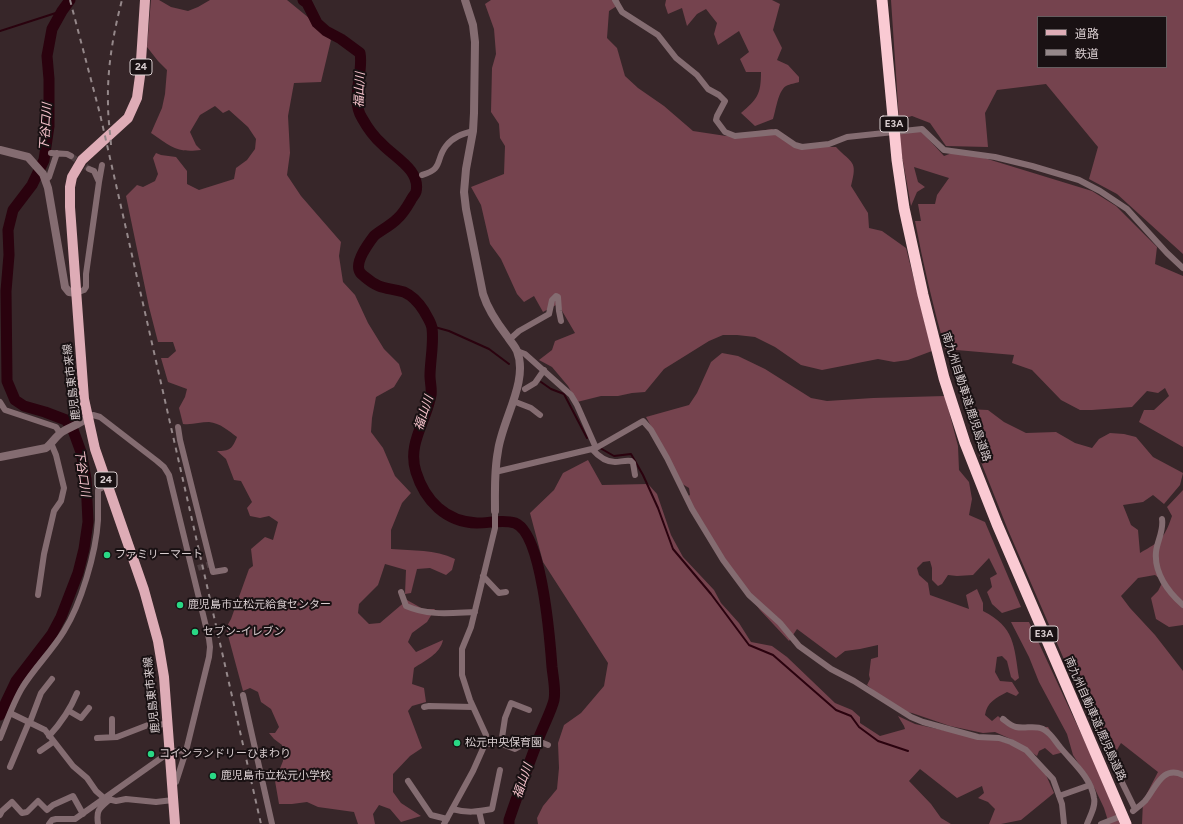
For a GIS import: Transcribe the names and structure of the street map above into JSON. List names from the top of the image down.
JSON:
{
  "streets": {
    "highway": ["E3A", "南九州自動車道;鹿児島道路"],
    "main road": ["24", "鹿児島東市来線"]
  },
  "water": ["福山川", "下谷口川"],
  "places": [
    "ファミリーマート",
    "鹿児島市立松元給食センター",
    "セブン-イレブン",
    "松元中央保育園",
    "コインランドリーひまわり",
    "鹿児島市立松元小学校"
  ],
  "legend": ["道路", "鉄道"]
}
